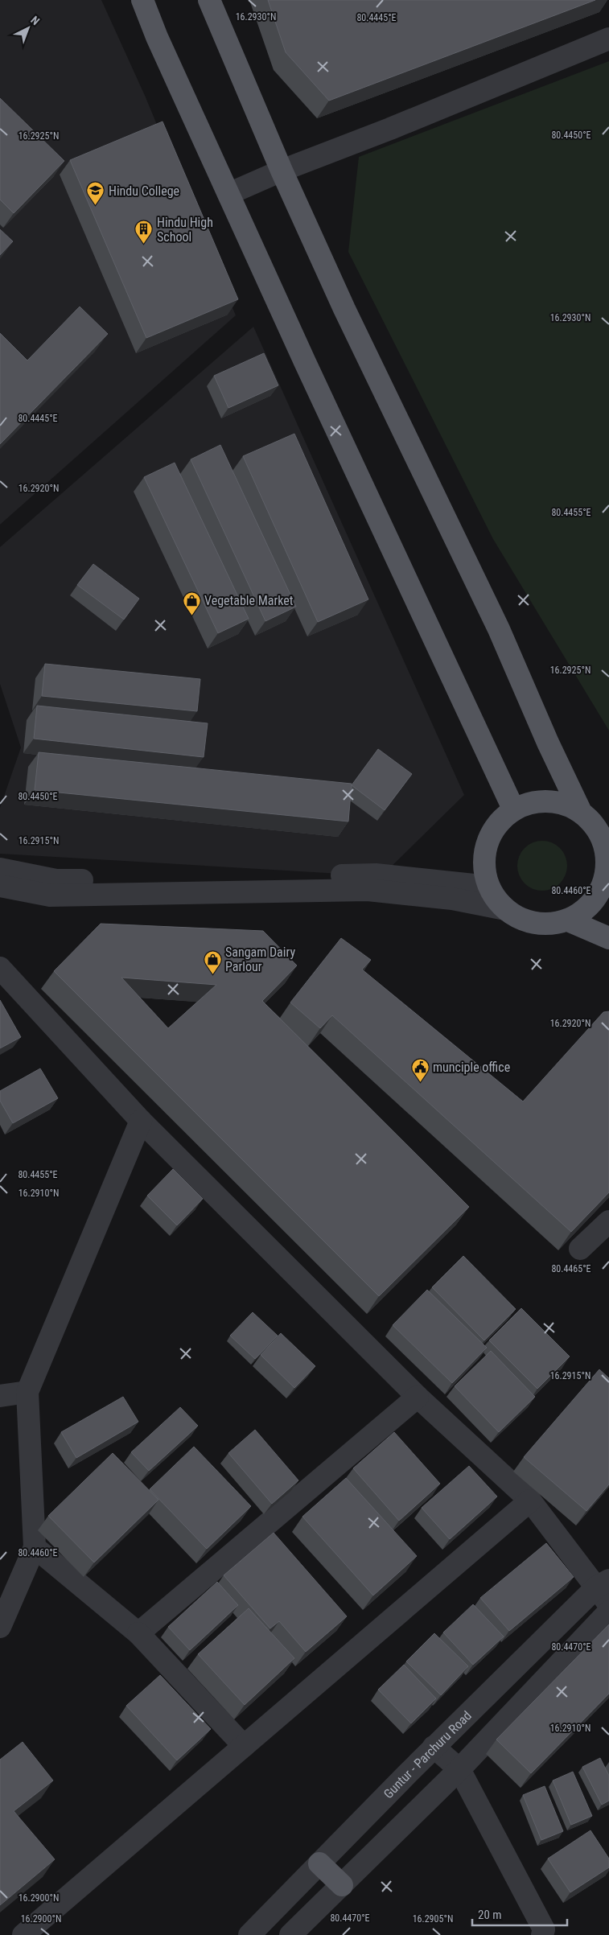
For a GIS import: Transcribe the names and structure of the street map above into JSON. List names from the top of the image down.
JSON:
{
  "streets": {
    "street": ["Guntur - Parchuru Road"]
  },
  "places": {
    "school or university": ["Hindu College"],
    "building": ["Hindu High School"],
    "shop": ["Vegetable Market", "Sangam Dairy Parlour"],
    "public building": ["munciple office"]
  },
  "scale_bar": "20 m",
  "north": "top right",
  "coordinates": [
    "16.2930°N",
    "80.4445°E",
    "80.4450°E",
    "16.2925°N",
    "16.2920°N",
    "80.4455°E",
    "16.2915°N",
    "80.4460°E",
    "16.2910°N",
    "80.4465°E",
    "80.4470°E",
    "16.2900°N",
    "16.2905°N"
  ]
}
